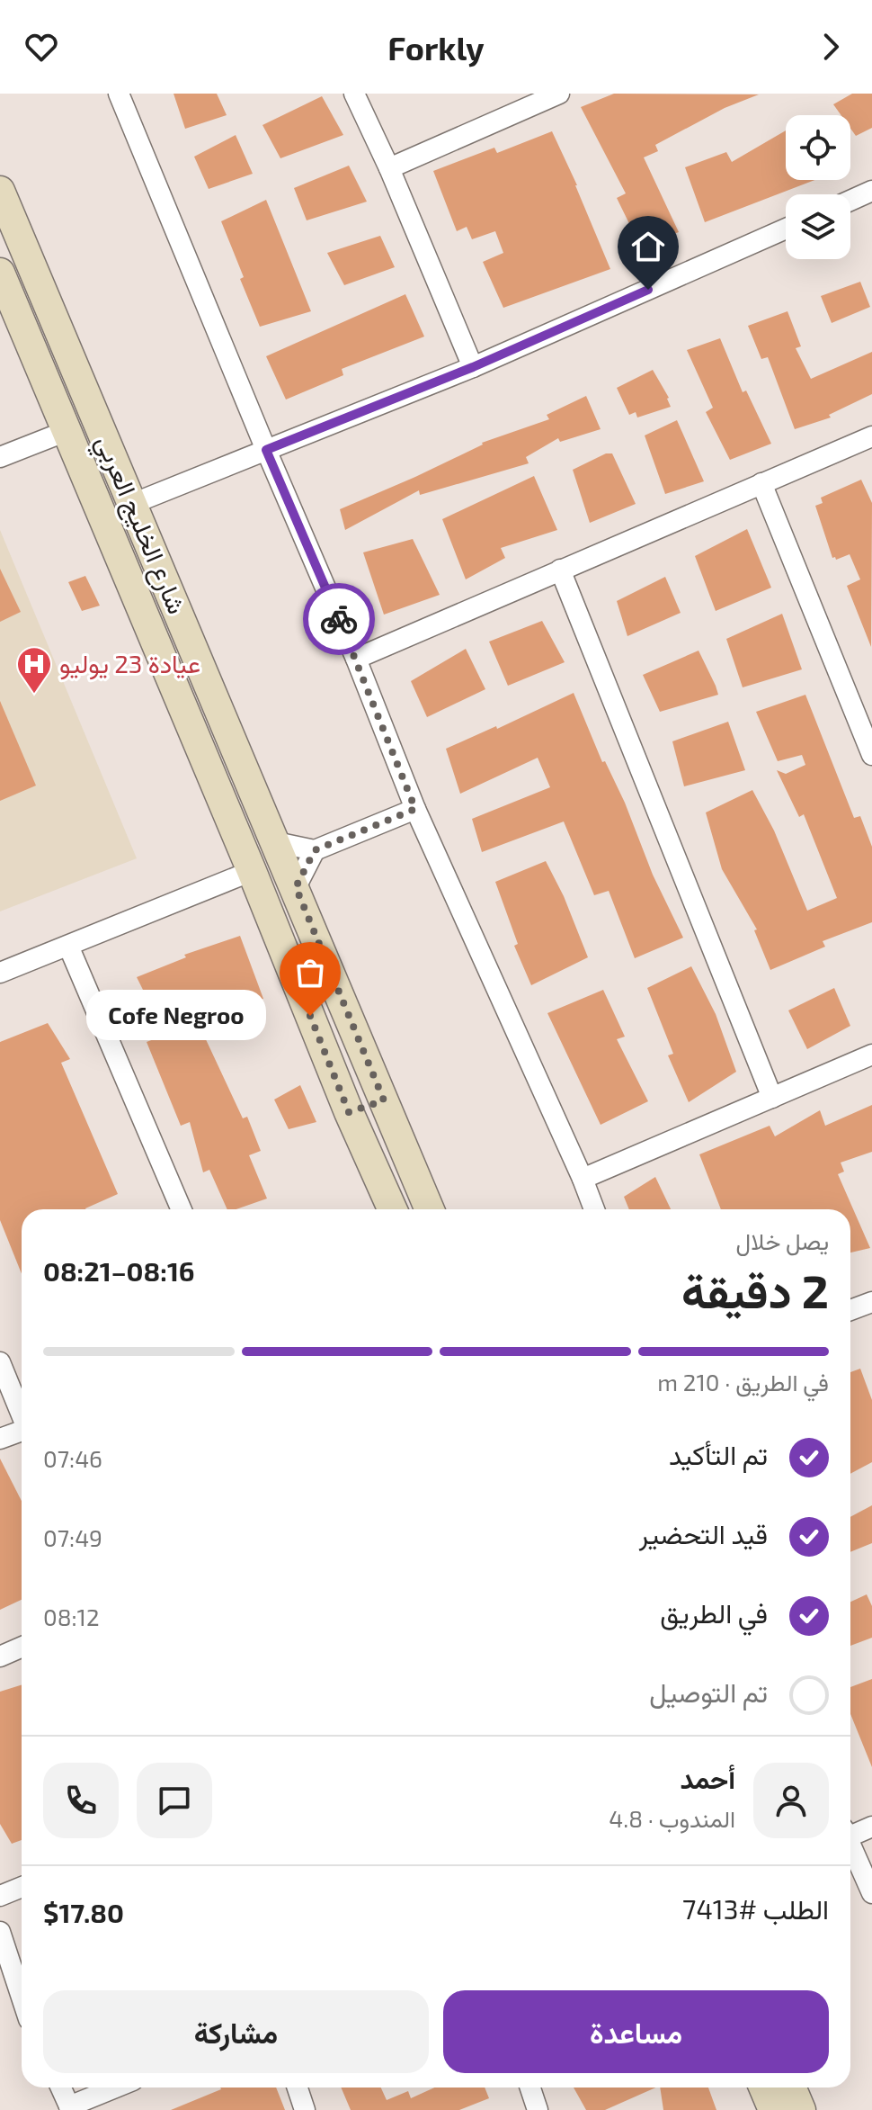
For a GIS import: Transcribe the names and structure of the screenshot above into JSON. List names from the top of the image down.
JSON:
{
  "streets": {
    "main road": ["شارع الخليج العربي"]
  },
  "places": {
    "hospital": ["عيادة 23 يوليو"],
    "other": ["Cofe Negroo"]
  },
  "page": {
    "header": "Forkly",
    "bubble": "Cofe Negroo",
    "heading": ["2 دقيقة", "يصل خلال", "08:16–08:21"],
    "panel": [
      "أحمد",
      "المندوب · 4.8",
      "الطلب #7413",
      "$17.80"
    ],
    "bar": "في الطريق · 210 m",
    "list": [
      ["تم التأكيد", "07:46"],
      ["قيد التحضير", "07:49"],
      ["في الطريق", "08:12"],
      "تم التوصيل"
    ],
    "buttons": ["مساعدة", "مشاركة"]
  }
}
